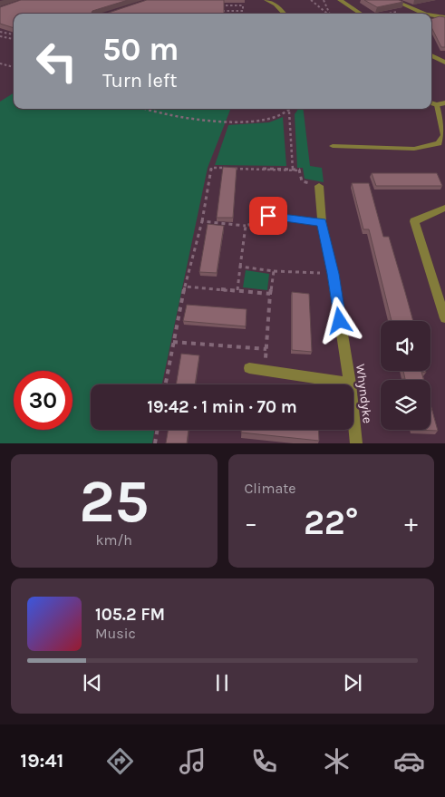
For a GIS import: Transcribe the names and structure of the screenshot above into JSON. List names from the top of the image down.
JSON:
{
  "streets": {
    "street": ["Whyndyke"]
  },
  "page": {
    "turn": ["50 m", "Turn left"],
    "limit": "30",
    "trip": "19:42 · 1 min · 70 m",
    "tile": [
      ["25", "km/h"],
      "Climate"
    ],
    "heat": ["−", "22°", "+"],
    "song": ["105.2 FM", "Music"],
    "tabs": "19:41"
  }
}
